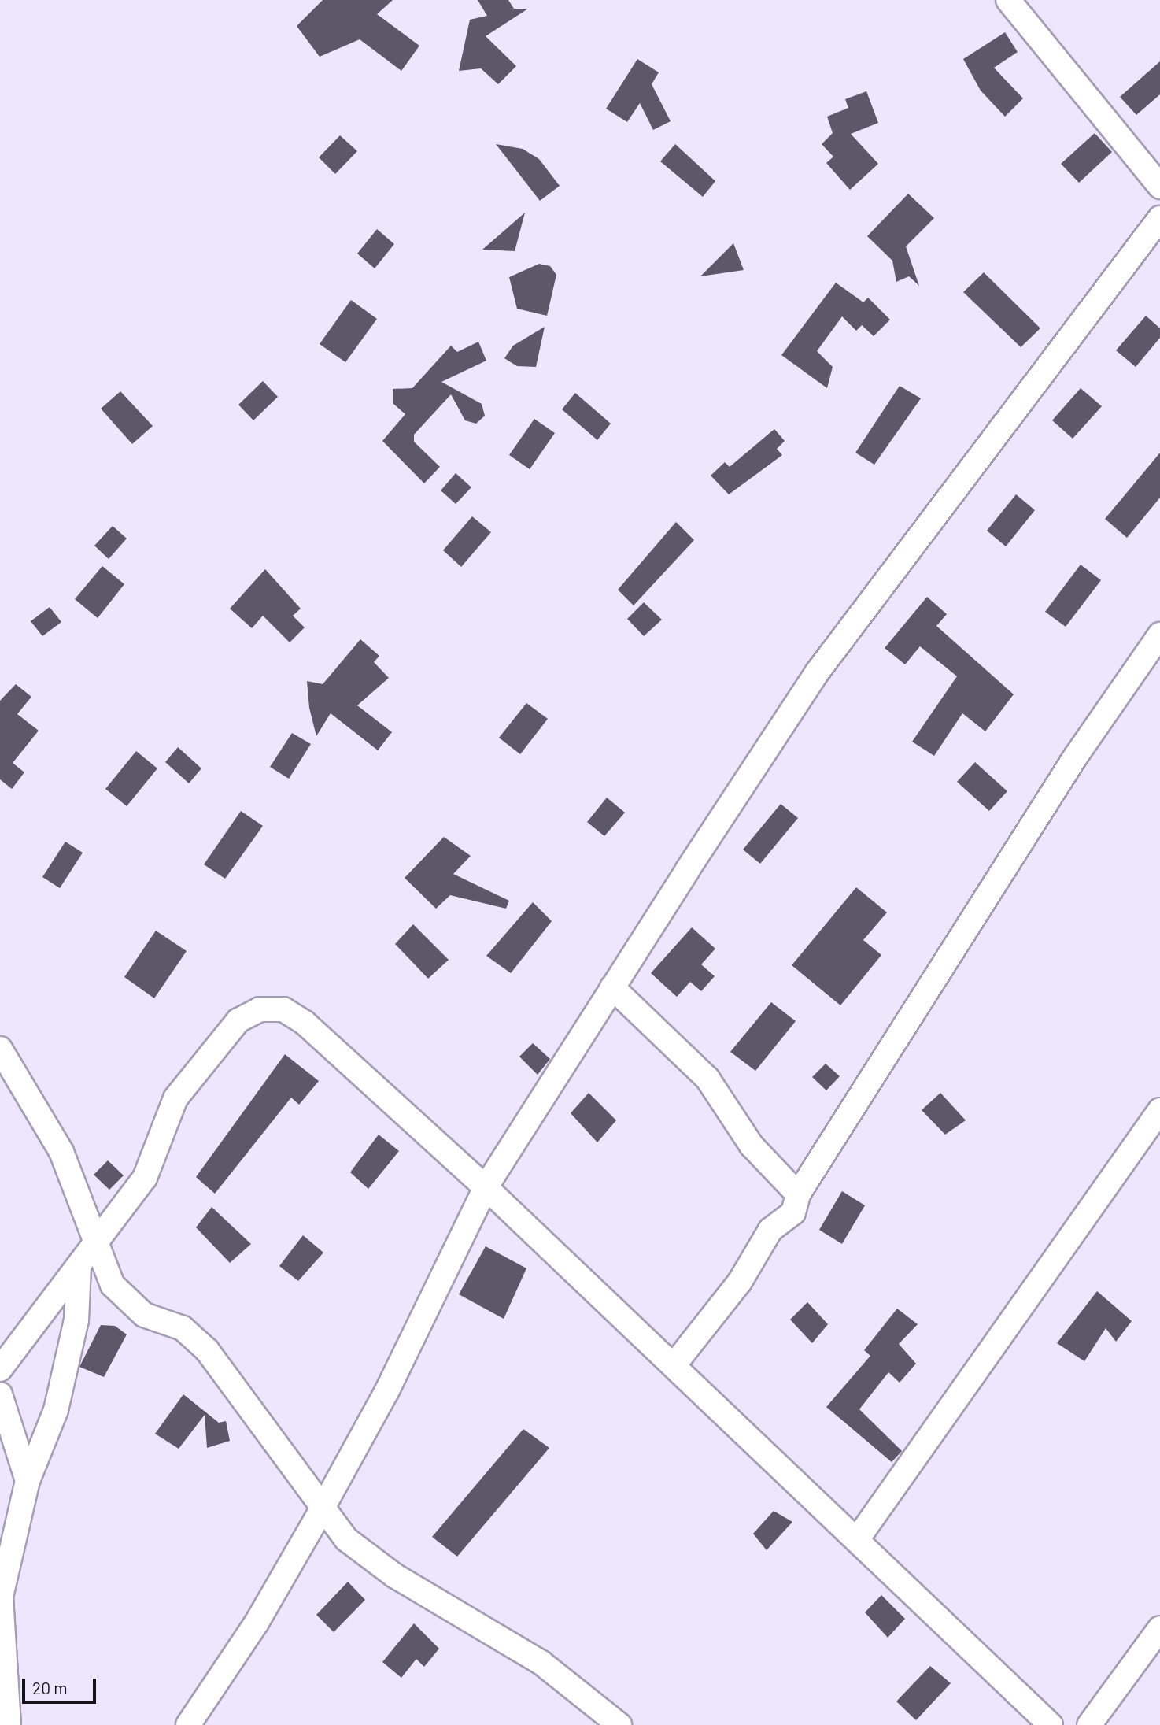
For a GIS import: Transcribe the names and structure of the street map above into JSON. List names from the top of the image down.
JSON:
{
  "scale_bar": "20 m"
}
